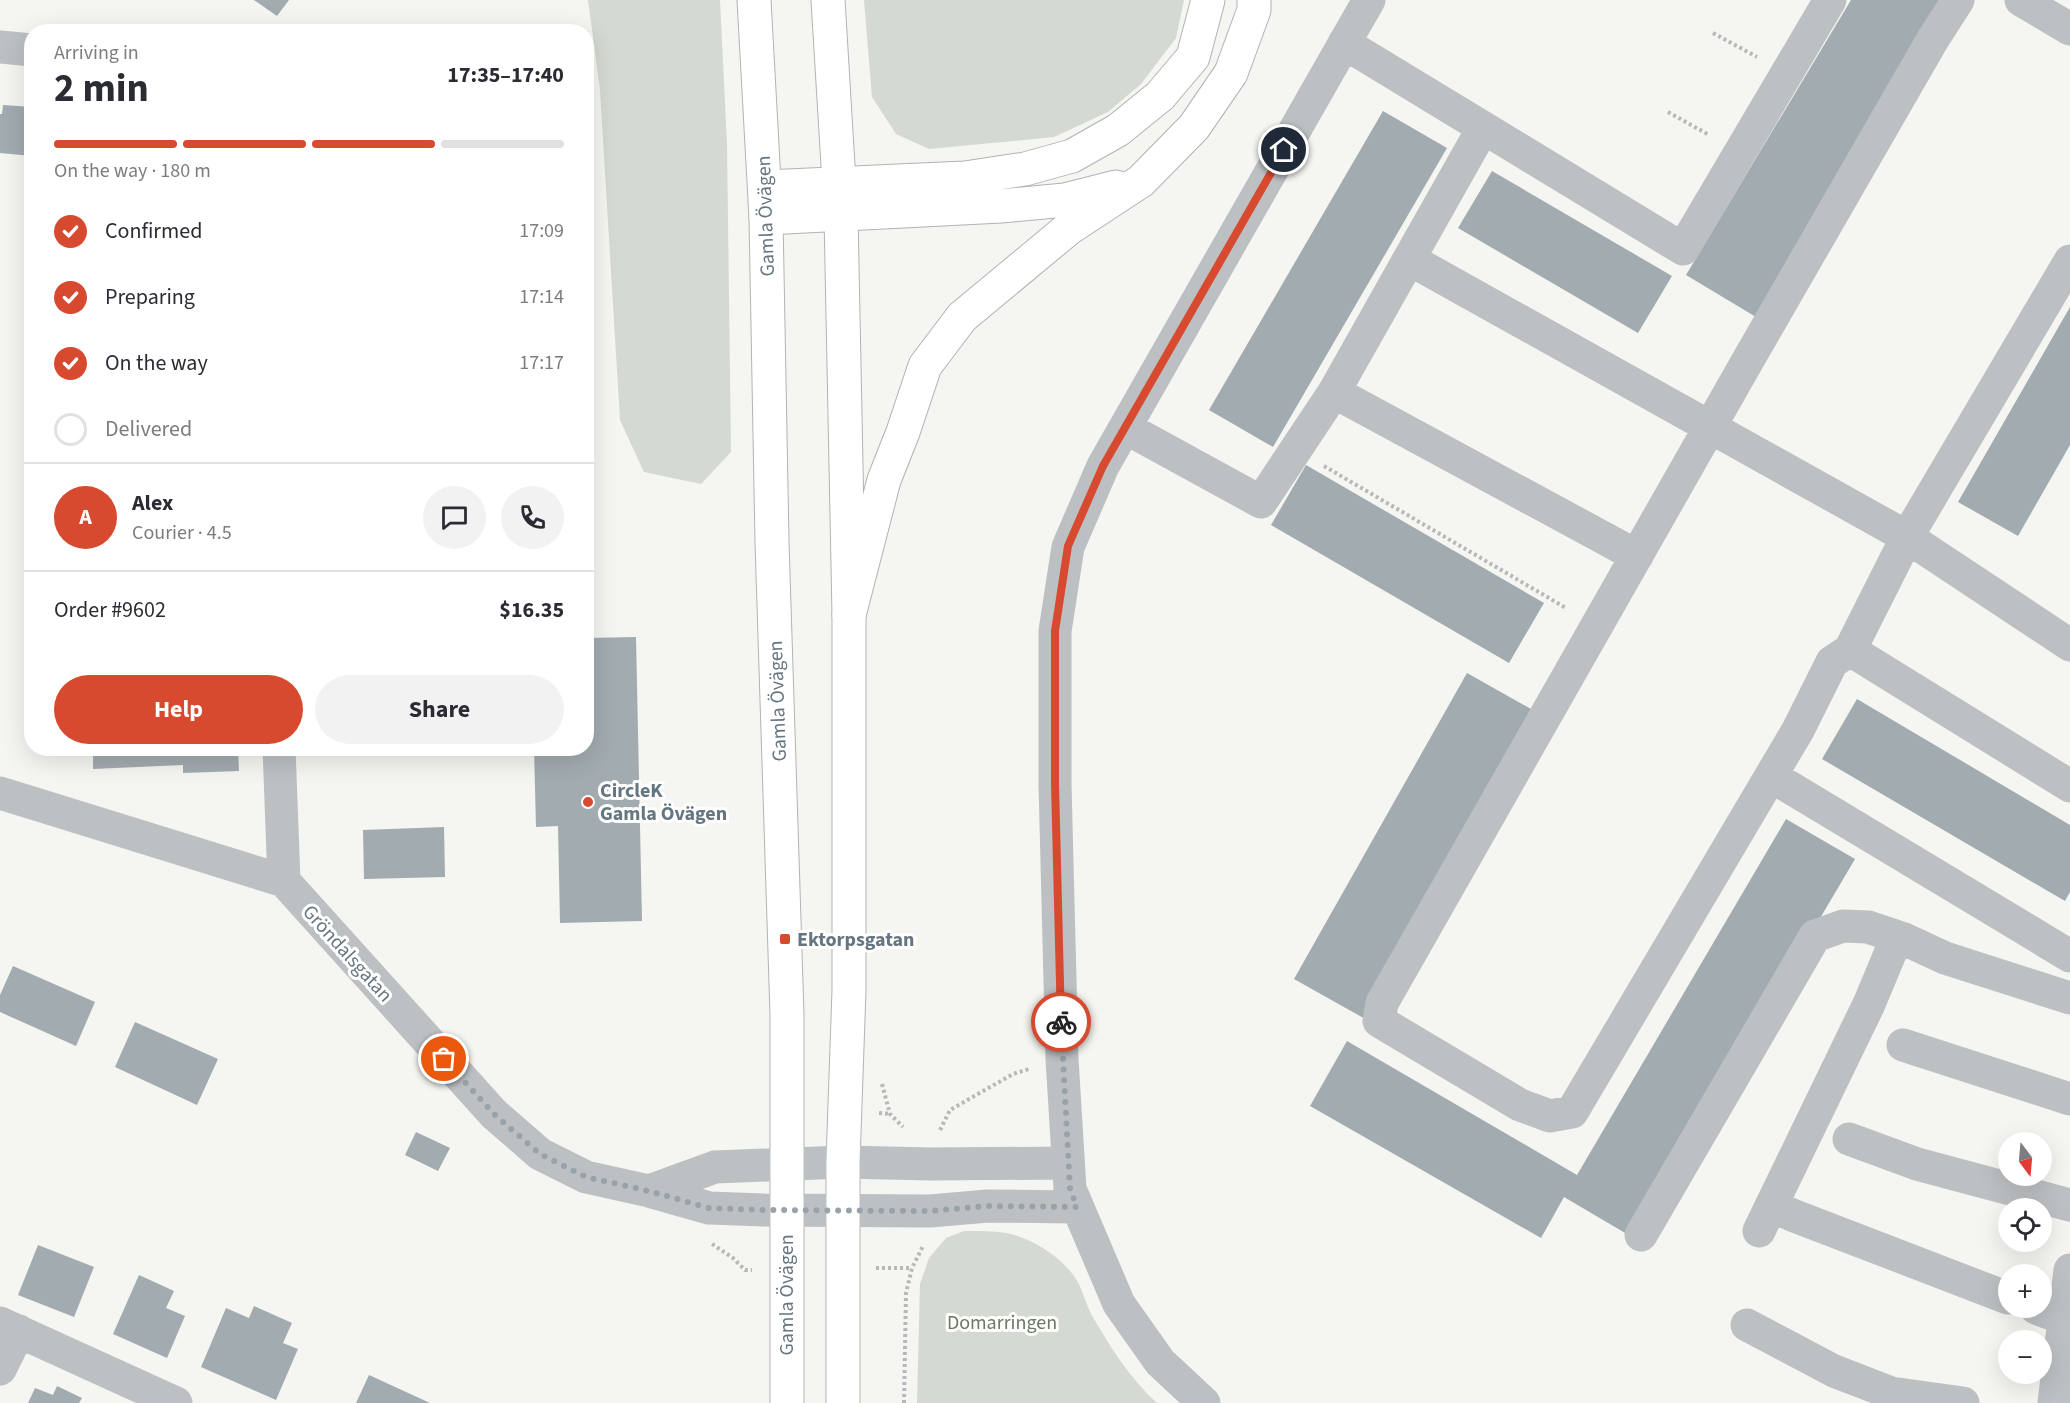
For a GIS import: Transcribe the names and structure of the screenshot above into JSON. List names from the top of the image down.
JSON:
{
  "streets": {
    "main road": ["Gamla Övägen"],
    "street": ["Gröndalsgatan"]
  },
  "crossings": [
    ["Gamla Övägen", "Gröndalsgatan"]
  ],
  "parks": ["Domarringen"],
  "places": {
    "other": ["CircleK Gamla Övägen"],
    "transit": ["Ektorpsgatan"]
  },
  "north": "bottom",
  "page": {
    "heading": ["2 min", "Arriving in", "17:35–17:40"],
    "panel": [
      "Alex",
      "Courier · 4.5",
      "Order #9602",
      "$16.35"
    ],
    "bar": "On the way · 180 m",
    "list": [
      ["Confirmed", "17:09"],
      ["Preparing", "17:14"],
      ["On the way", "17:17"],
      "Delivered"
    ],
    "round": "A",
    "buttons": ["Help", "Share"],
    "map_buttons": ["+", "−"]
  }
}
